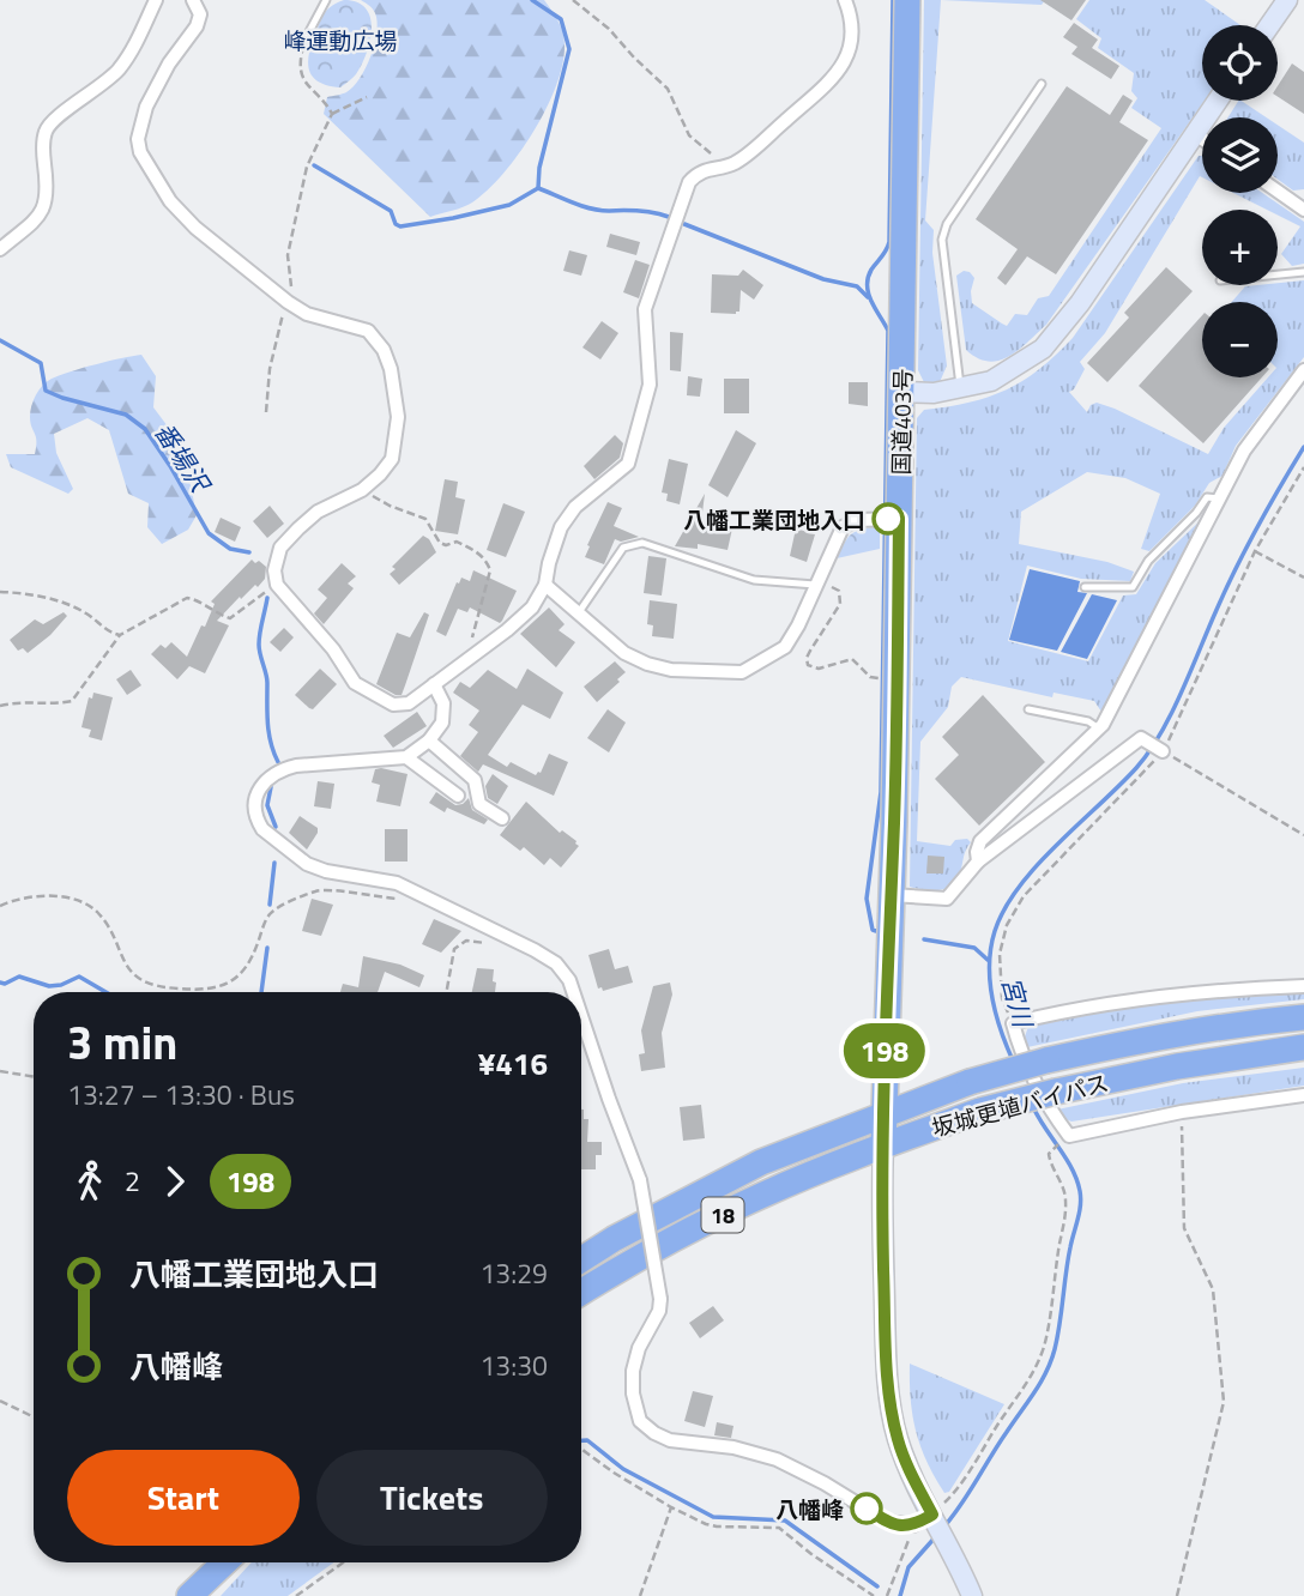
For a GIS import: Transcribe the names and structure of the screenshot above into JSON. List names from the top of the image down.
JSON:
{
  "streets": {
    "highway": ["国道403号", "坂城更埴バイパス", "18"]
  },
  "crossings": [
    ["国道403号", "坂城更埴バイパス"]
  ],
  "water": ["番場沢", "宮川"],
  "parks": ["峰運動広場"],
  "places": ["八幡工業団地入口", "八幡峰"],
  "lines": ["bus line 198"],
  "page": {
    "on_map": "198",
    "map_buttons": ["+", "−"],
    "heading": ["3 min", "13:27 – 13:30 · Bus", "¥416"],
    "legs": ["2", "198"],
    "list": [
      {
        "name": "八幡工業団地入口",
        "value": "13:29"
      },
      {
        "name": "八幡峰",
        "value": "13:30"
      }
    ],
    "buttons": ["Start", "Tickets"]
  }
}
